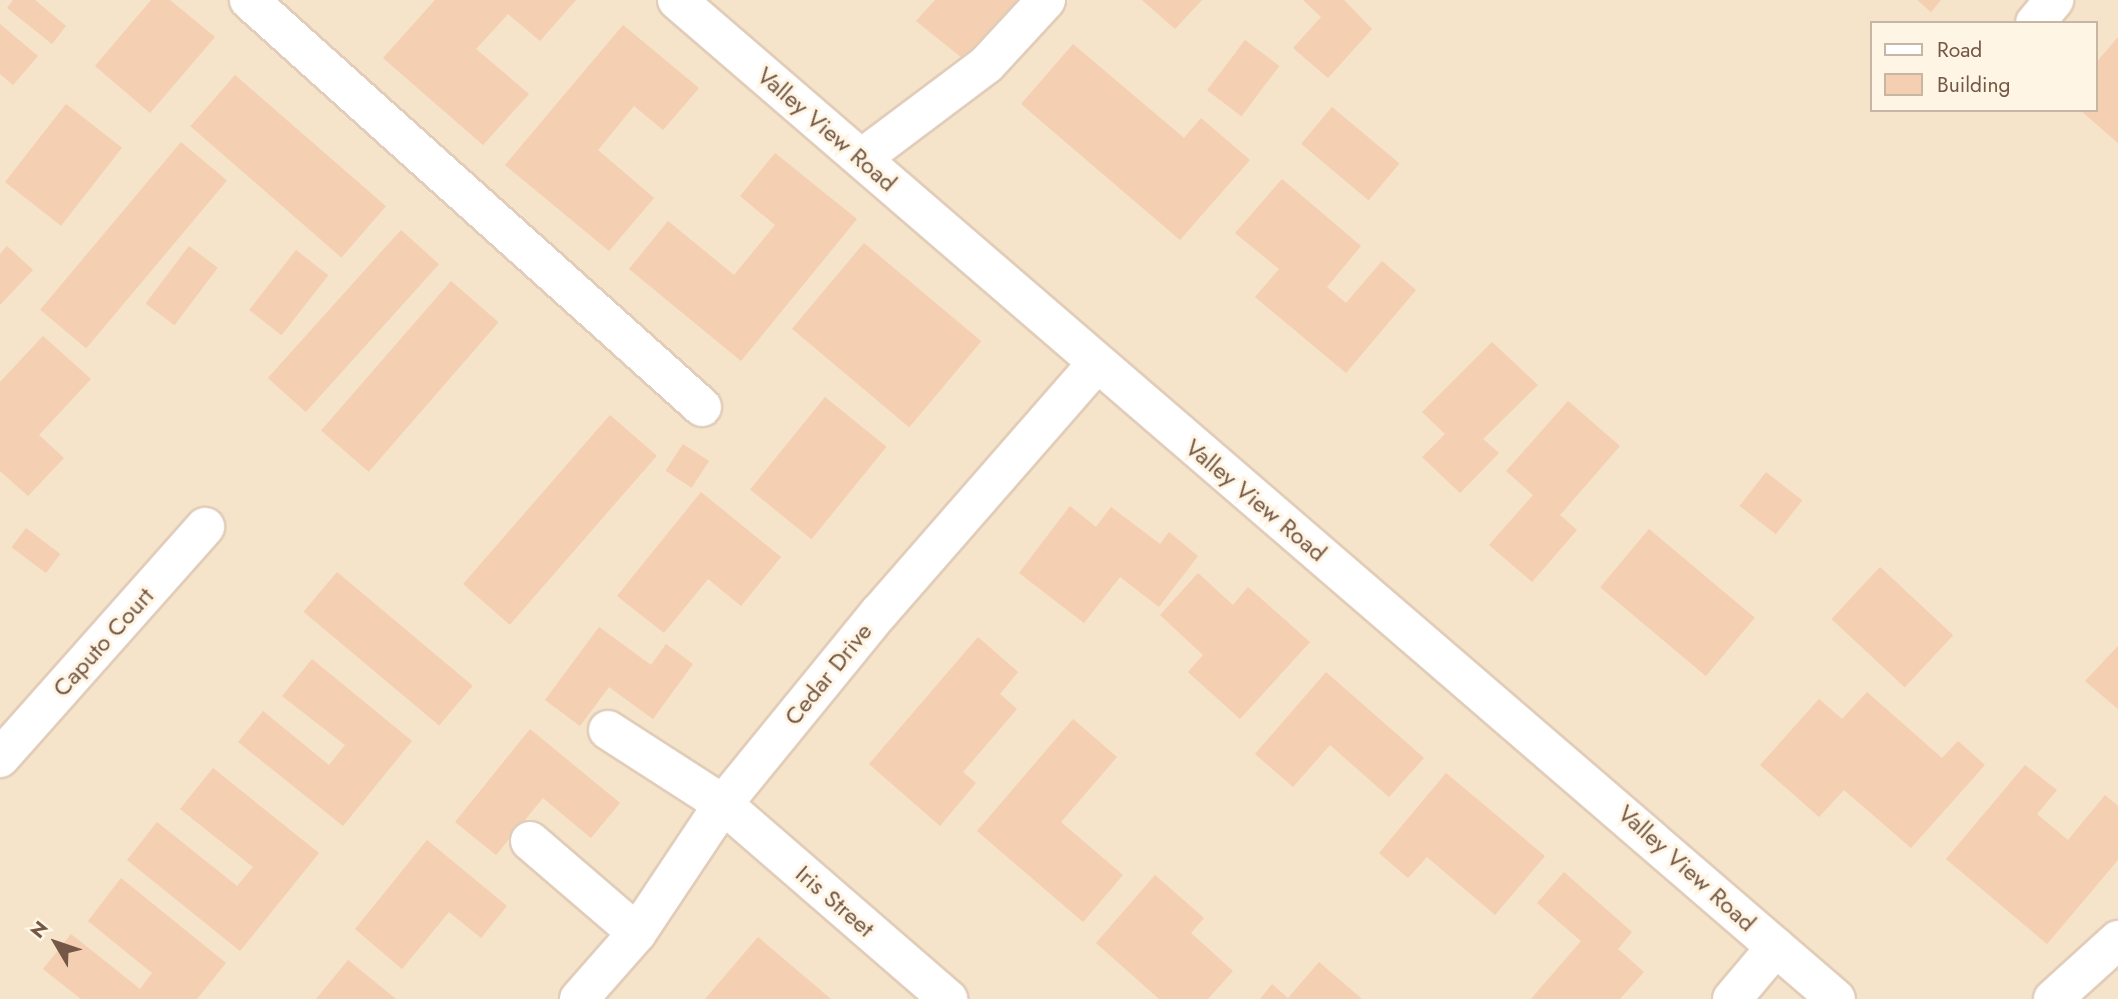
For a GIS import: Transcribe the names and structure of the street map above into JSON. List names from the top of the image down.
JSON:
{
  "streets": {
    "street": [
      "Valley View Road",
      "Caputo Court",
      "Cedar Drive",
      "Iris Street"
    ]
  },
  "crossings": [
    ["Valley View Road", "Cedar Drive"],
    ["Cedar Drive", "Iris Street"]
  ],
  "legend": ["Road", "Building"],
  "north": "top left"
}
